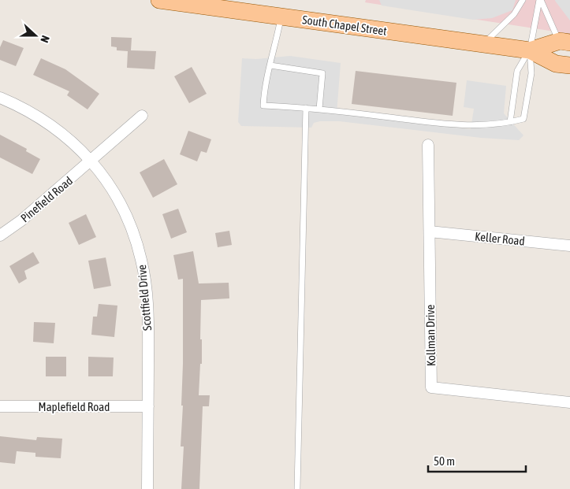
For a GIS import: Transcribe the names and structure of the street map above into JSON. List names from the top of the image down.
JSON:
{
  "streets": {
    "main road": ["South Chapel Street"],
    "street": [
      "Pinefield Road",
      "Keller Road",
      "Scottfield Drive",
      "Kollman Drive",
      "Maplefield Road"
    ]
  },
  "crossings": [
    ["Pinefield Road", "Scottfield Drive"],
    ["Keller Road", "Kollman Drive"],
    ["Scottfield Drive", "Maplefield Road"]
  ],
  "scale_bar": "50 m",
  "north": "right"
}
